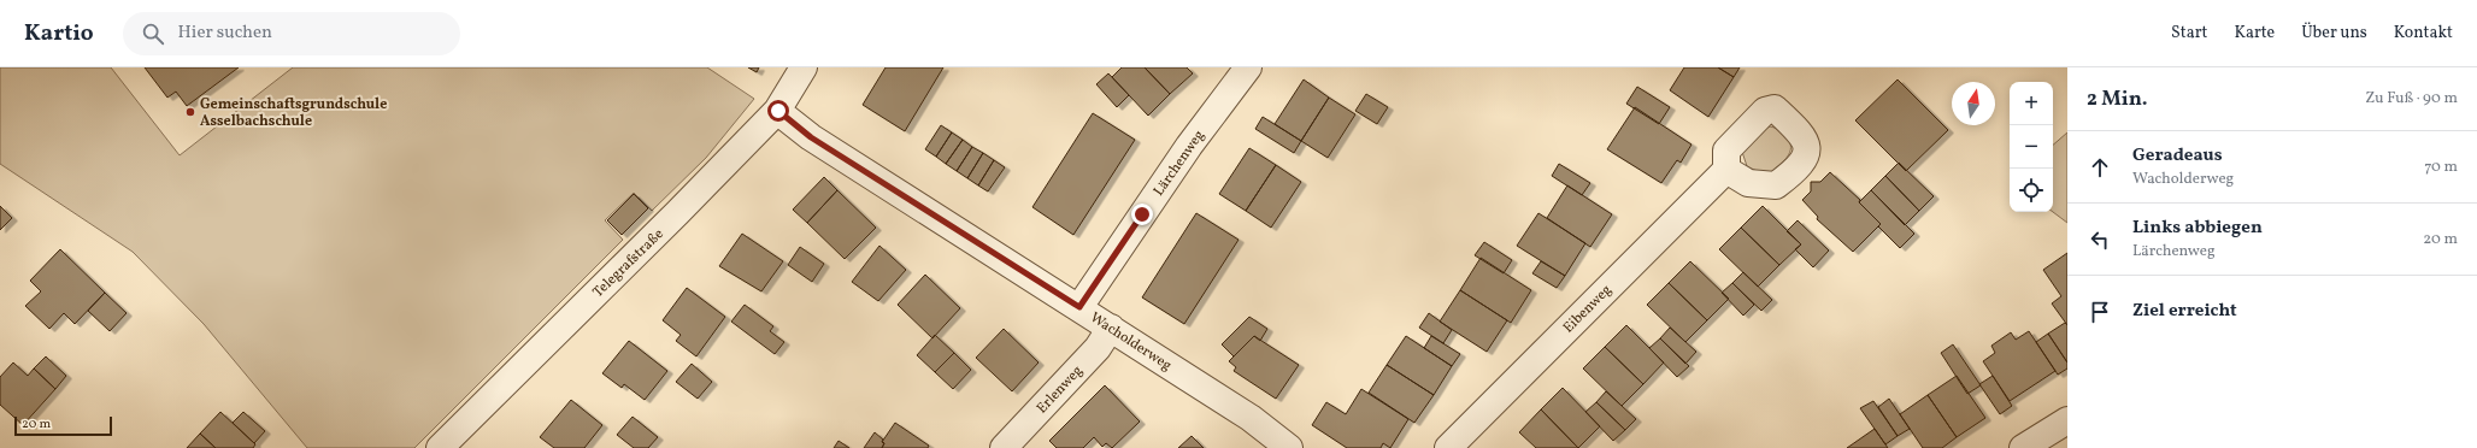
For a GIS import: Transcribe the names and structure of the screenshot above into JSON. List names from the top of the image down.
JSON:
{
  "streets": {
    "street": [
      "Lärchenweg",
      "Telegrafstraße",
      "Eibenweg",
      "Wacholderweg",
      "Erlenweg"
    ]
  },
  "crossings": [
    ["Lärchenweg", "Wacholderweg"],
    ["Telegrafstraße", "Wacholderweg"],
    ["Wacholderweg", "Erlenweg"]
  ],
  "places": ["Gemeinschaftsgrundschule Asselbachschule"],
  "scale_bar": "20 m",
  "north": "top",
  "page": {
    "header": "Kartio",
    "search": "Hier suchen",
    "nav": [
      "Start",
      "Karte",
      "Über uns",
      "Kontakt"
    ],
    "heading": ["2 Min.", "Zu Fuß · 90 m"],
    "map_buttons": ["+", "−"],
    "list": [
      ["Geradeaus", "Wacholderweg", "70 m"],
      ["Links abbiegen", "Lärchenweg", "20 m"],
      "Ziel erreicht"
    ],
    "scale": "20 m"
  }
}
